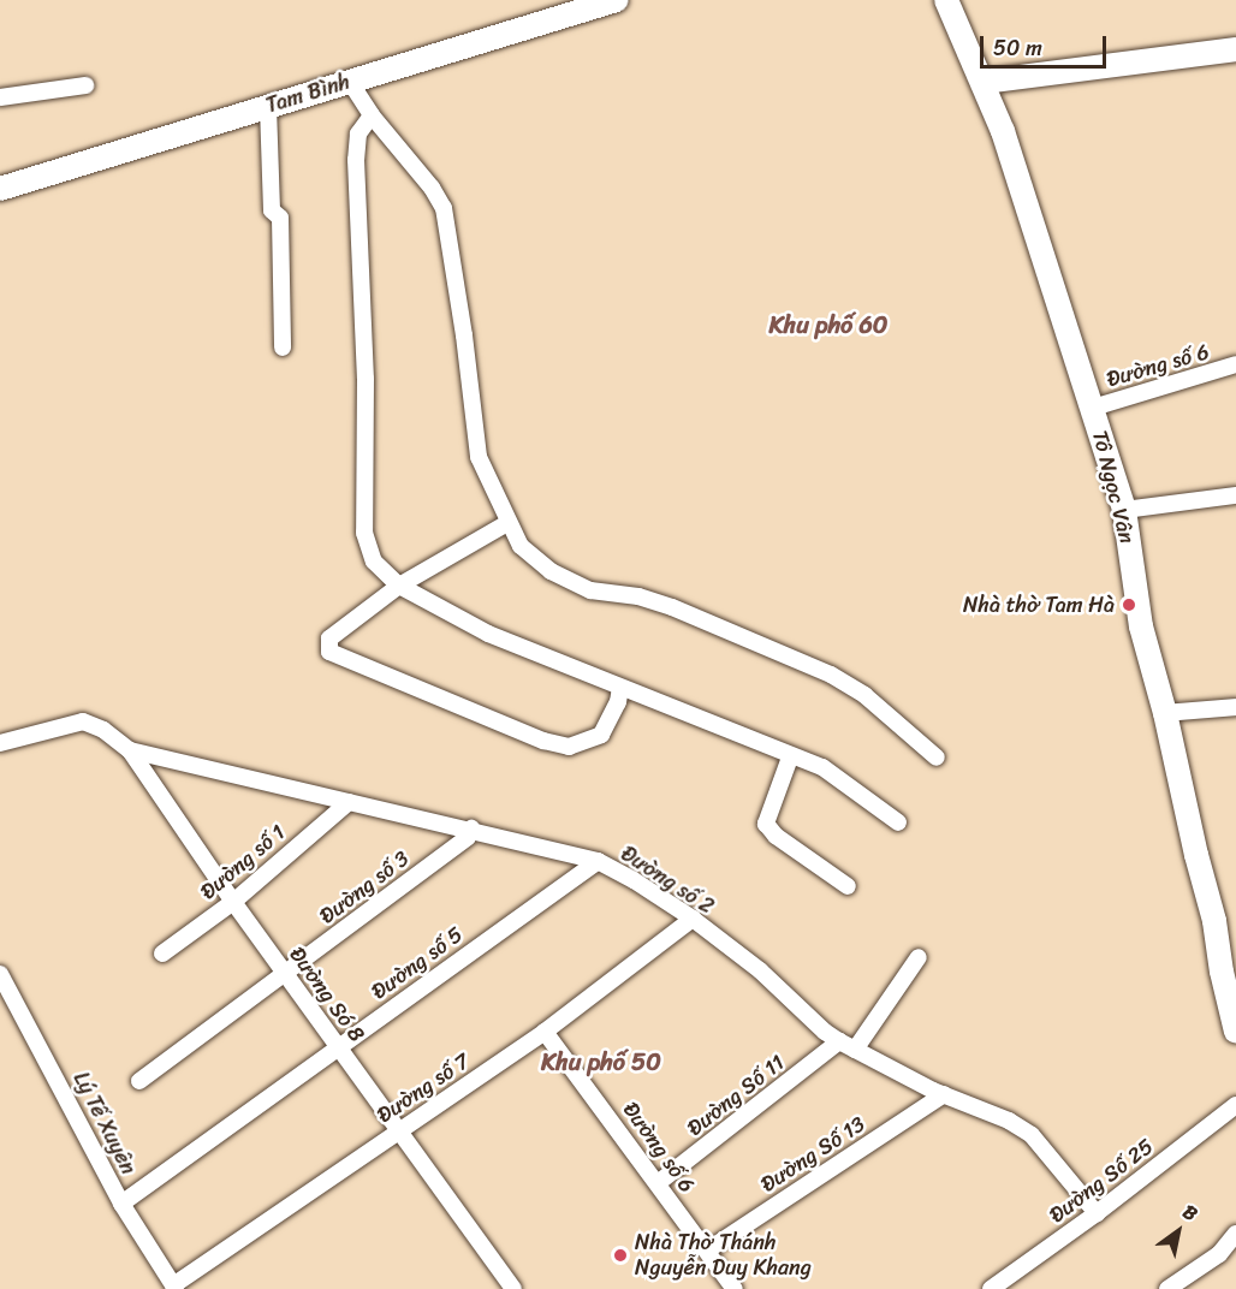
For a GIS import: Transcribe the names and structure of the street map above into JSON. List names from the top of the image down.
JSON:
{
  "streets": {
    "main road": ["Tam Bình", "Tô Ngọc Vân"],
    "street": [
      "Đường số 6",
      "Đường số 1",
      "Đường số 2",
      "Đường số 3",
      "Đường số 5",
      "Đường Só 8",
      "Đường số 7",
      "Đường Số 11",
      "Lý Tế Xuyên",
      "Đường Số 13",
      "Đường Số 25"
    ]
  },
  "crossings": [
    ["Đường số 6", "Tô Ngọc Vân"],
    ["Đường số 6", "Đường số 7"],
    ["Đường số 6", "Đường Số 11"],
    ["Đường số 6", "Đường Số 13"],
    ["Đường số 1", "Đường số 2"],
    ["Đường số 1", "Đường Só 8"],
    ["Đường số 2", "Đường số 3"],
    ["Đường số 2", "Đường số 5"],
    ["Đường số 2", "Đường Só 8"],
    ["Đường số 2", "Đường số 7"],
    ["Đường số 2", "Đường Số 11"],
    ["Đường số 2", "Đường Số 13"],
    ["Đường số 2", "Đường Số 25"],
    ["Đường số 3", "Đường Só 8"],
    ["Đường số 5", "Đường Só 8"],
    ["Đường số 5", "Lý Tế Xuyên"],
    ["Đường Só 8", "Đường số 7"],
    ["Đường số 7", "Lý Tế Xuyên"]
  ],
  "districts": ["Khu phố 60", "Khu phố 50"],
  "places": ["Nhà thờ Tam Hà", "Nhà Thờ Thánh Nguyễn Duy Khang"],
  "scale_bar": "50 m",
  "north": "top right"
}
